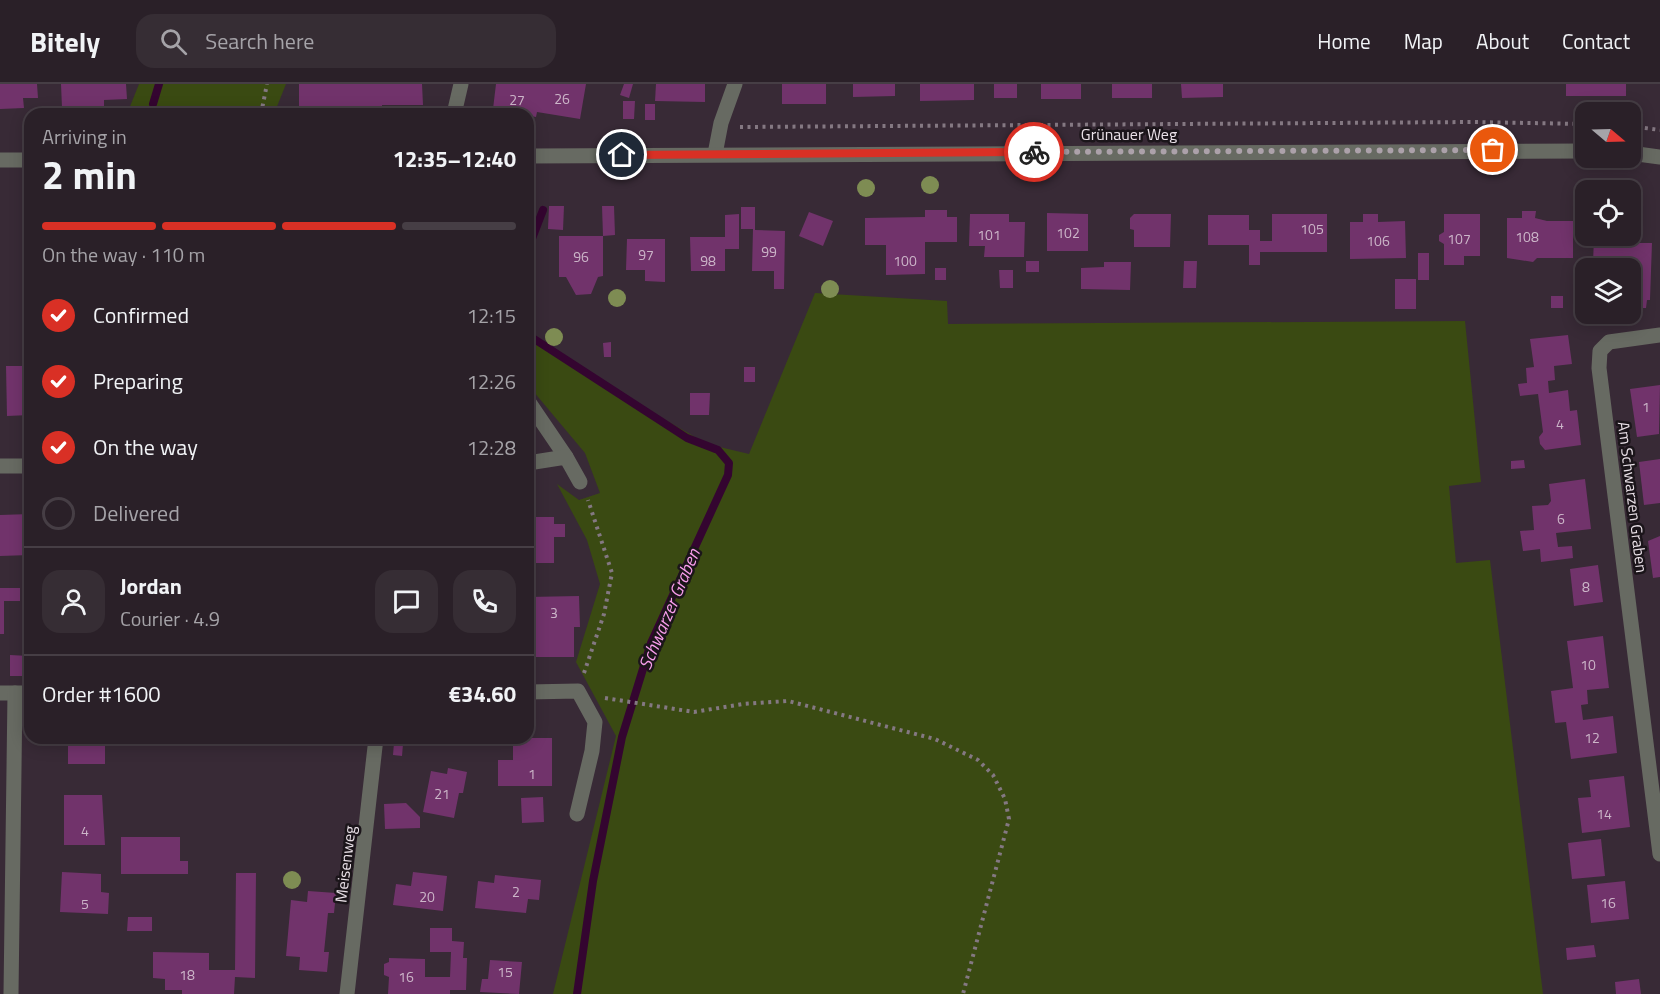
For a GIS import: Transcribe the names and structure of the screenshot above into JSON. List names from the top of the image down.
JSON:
{
  "streets": {
    "street": ["Grünauer Weg", "Am Schwarzen Graben", "Meisenweg"]
  },
  "water": ["Schwarzer Graben"],
  "house_numbers": [
    "26",
    "27",
    "105",
    "102",
    "101",
    "108",
    "107",
    "106",
    "99",
    "97",
    "96",
    "98",
    "100",
    "1",
    "4",
    "6",
    "8",
    "3",
    "10",
    "12",
    "1",
    "21",
    "14",
    "4",
    "2",
    "20",
    "16",
    "5",
    "15",
    "18",
    "16"
  ],
  "north": "right",
  "page": {
    "header": "Bitely",
    "search": "Search here",
    "nav": [
      "Home",
      "Map",
      "About",
      "Contact"
    ],
    "heading": ["2 min", "Arriving in", "12:35–12:40"],
    "panel": [
      "Jordan",
      "Courier · 4.9",
      "Order #1600",
      "€34.60"
    ],
    "bar": "On the way · 110 m",
    "list": [
      ["Confirmed", "12:15"],
      ["Preparing", "12:26"],
      ["On the way", "12:28"],
      "Delivered"
    ]
  }
}
